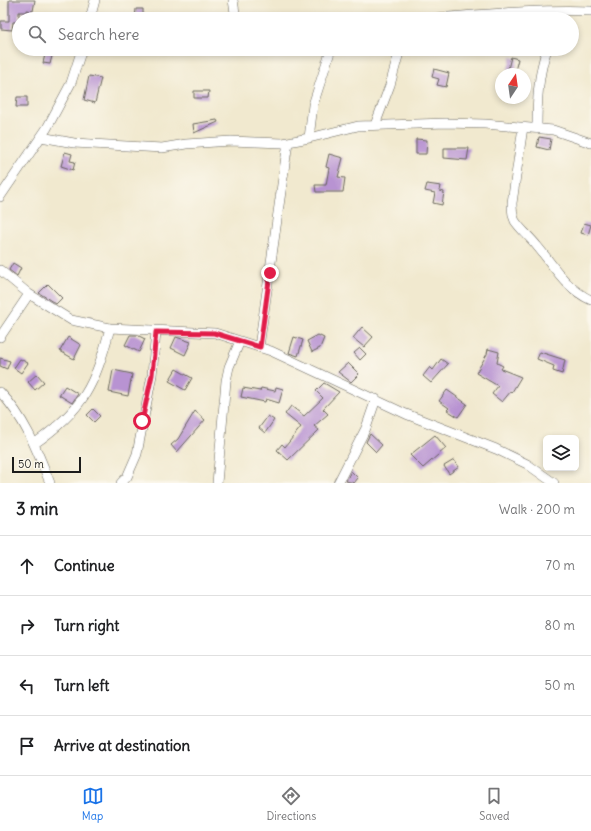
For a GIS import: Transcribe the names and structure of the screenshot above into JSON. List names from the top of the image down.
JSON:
{
  "scale_bar": "50 m",
  "north": "top",
  "page": {
    "search": "Search here",
    "scale": "50 m",
    "heading": ["3 min", "Walk · 200 m"],
    "list": [
      ["Continue", "70 m"],
      ["Turn right", "80 m"],
      ["Turn left", "50 m"],
      "Arrive at destination"
    ],
    "nav": ["Map", "Directions", "Saved"]
  }
}
